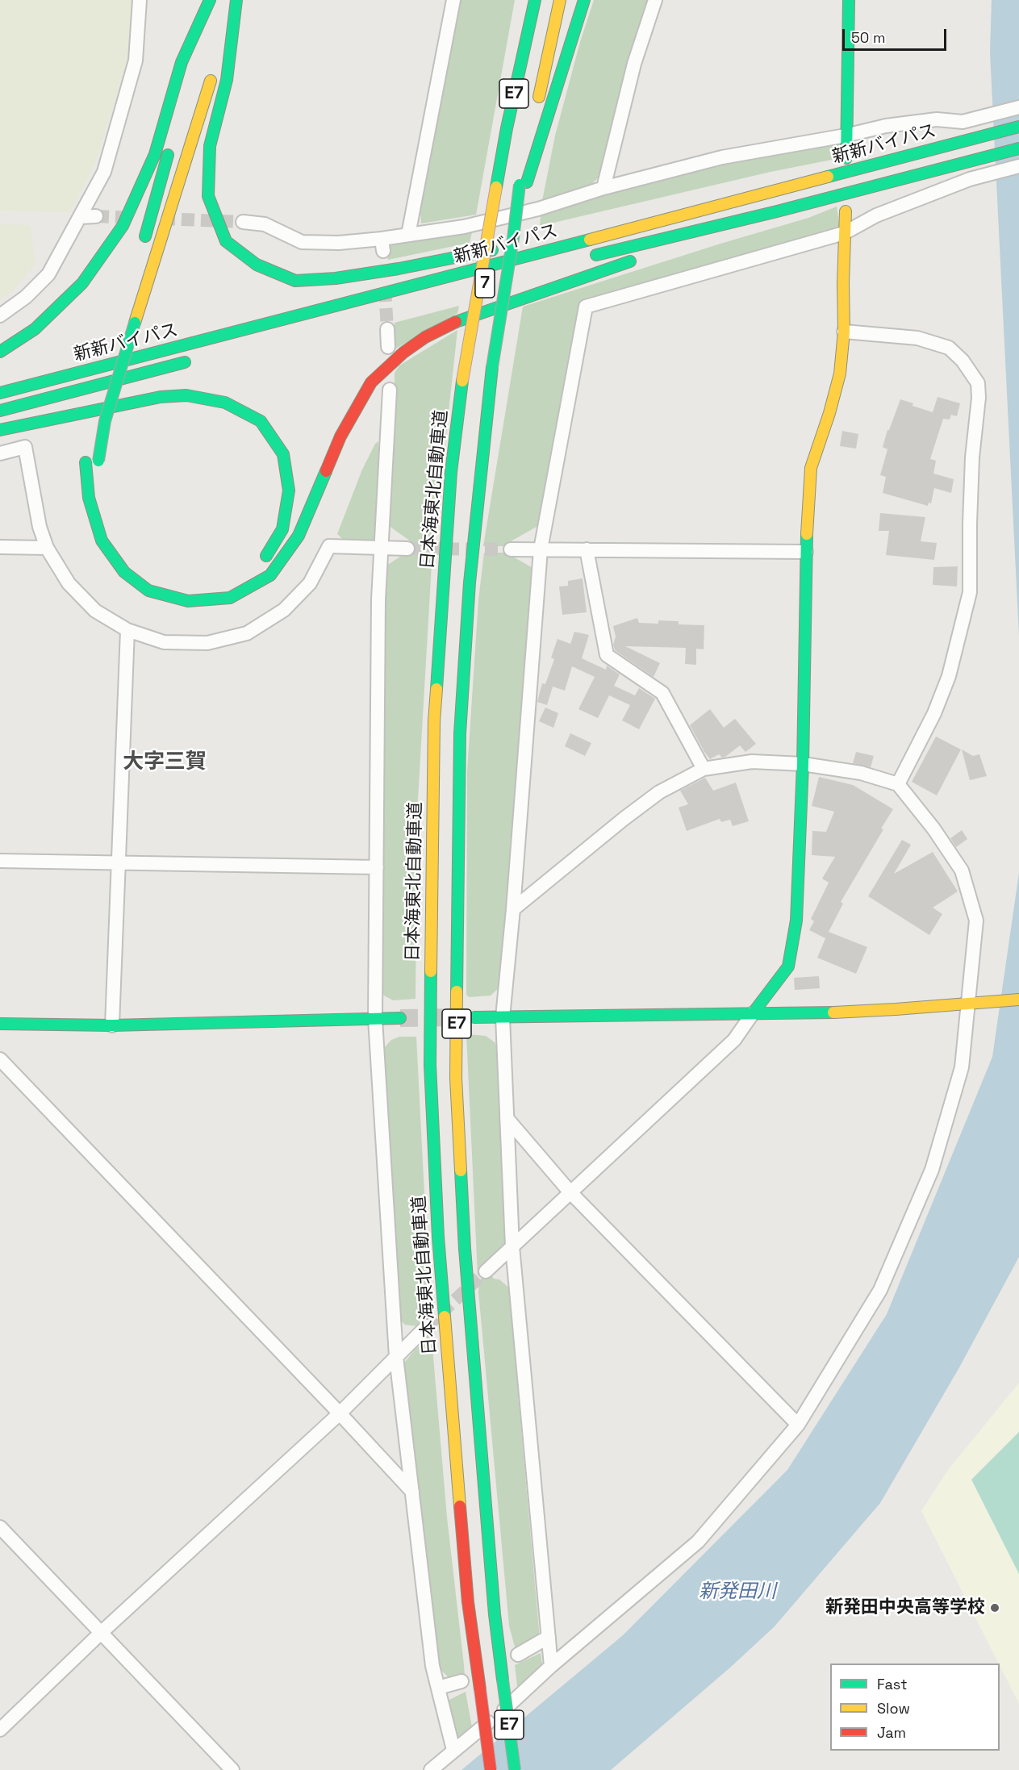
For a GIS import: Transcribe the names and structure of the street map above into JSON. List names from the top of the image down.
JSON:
{
  "streets": {
    "main road": [
      "E7",
      "新新バイパス",
      "7",
      "日本海東北自動車道"
    ]
  },
  "districts": ["大字三賀"],
  "water": ["新発田川"],
  "places": ["新発田中央高等学校"],
  "legend": ["Fast", "Slow", "Jam"],
  "scale_bar": "50 m"
}
